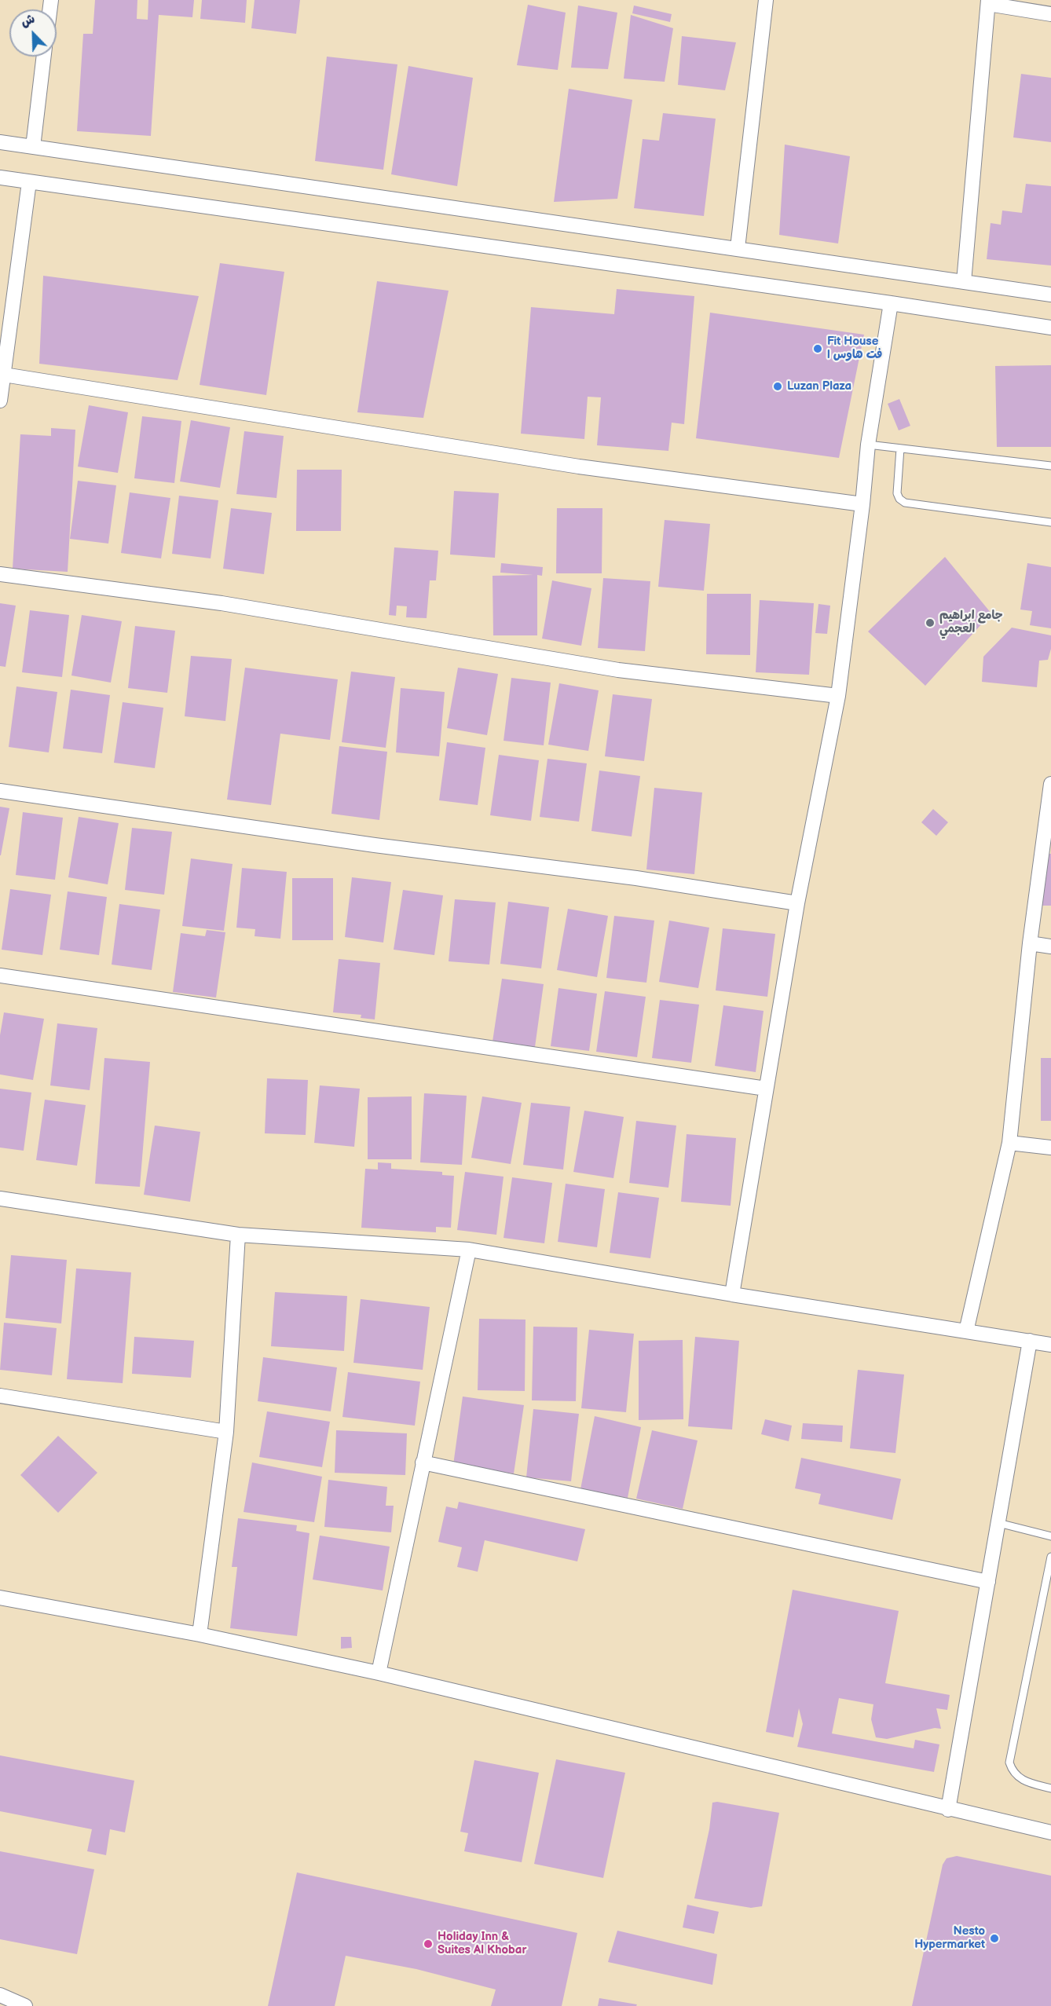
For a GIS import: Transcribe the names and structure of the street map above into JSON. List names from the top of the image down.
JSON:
{
  "places": [
    "Fit House | فت هاوس",
    "Luzan Plaza",
    "جامع ابراهيم العجمي",
    "Nesto Hypermarket",
    "Holiday Inn & Suites Al Khobar"
  ],
  "north": "top left"
}
